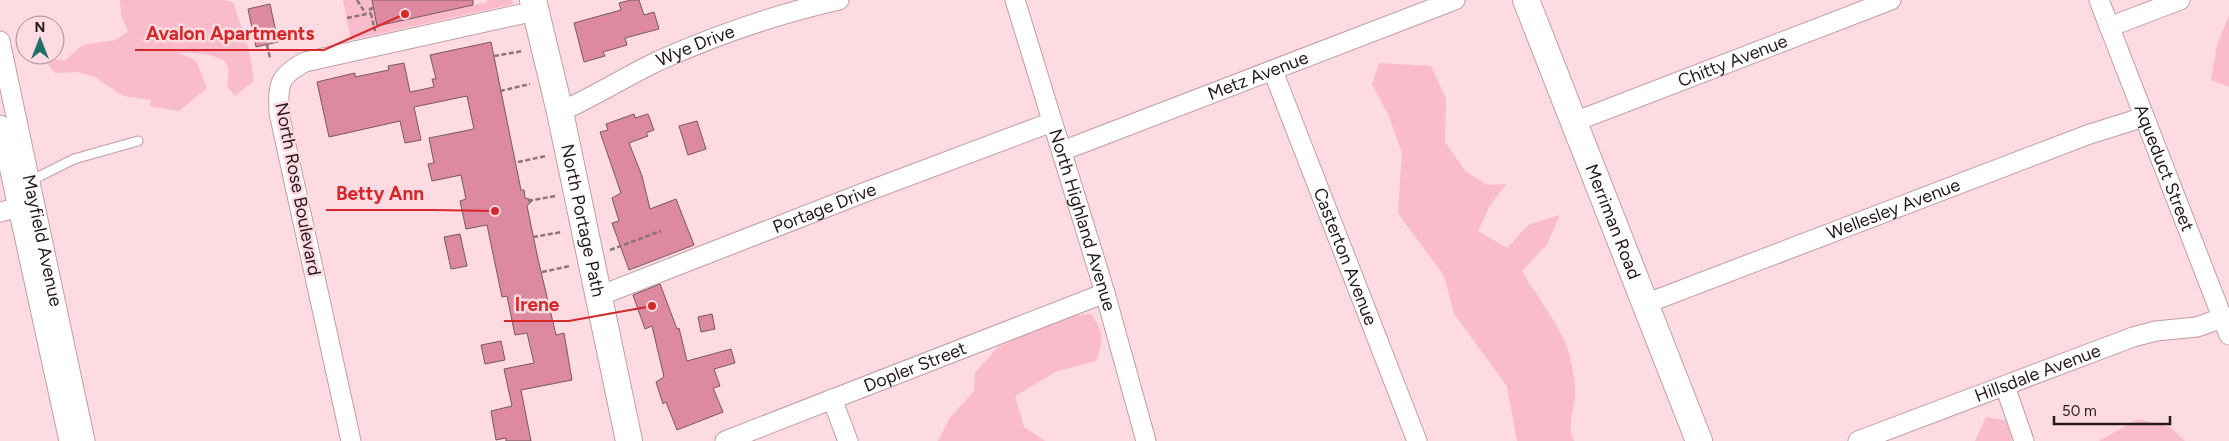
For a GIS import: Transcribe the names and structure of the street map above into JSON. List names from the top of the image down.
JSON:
{
  "streets": {
    "main road": ["North Portage Path", "Merriman Road"],
    "street": [
      "Wye Drive",
      "Chitty Avenue",
      "Metz Avenue",
      "Aqueduct Street",
      "North Rose Boulevard",
      "Portage Drive",
      "Wellesley Avenue",
      "North Highland Avenue",
      "Mayfield Avenue",
      "Casterton Avenue",
      "Dopler Street",
      "Hillsdale Avenue"
    ]
  },
  "crossings": [
    ["Wye Drive", "North Portage Path"],
    ["Chitty Avenue", "Merriman Road"],
    ["Metz Avenue", "North Highland Avenue"],
    ["Metz Avenue", "Casterton Avenue"],
    ["Aqueduct Street", "Wellesley Avenue"],
    ["Aqueduct Street", "Hillsdale Avenue"],
    ["North Rose Boulevard", "North Portage Path"],
    ["Portage Drive", "North Portage Path"],
    ["Portage Drive", "North Highland Avenue"],
    ["Wellesley Avenue", "Merriman Road"],
    ["North Highland Avenue", "Dopler Street"]
  ],
  "places": ["Avalon Apartments", "Betty Ann", "Irene"],
  "scale_bar": "50 m",
  "north": "top"
}
